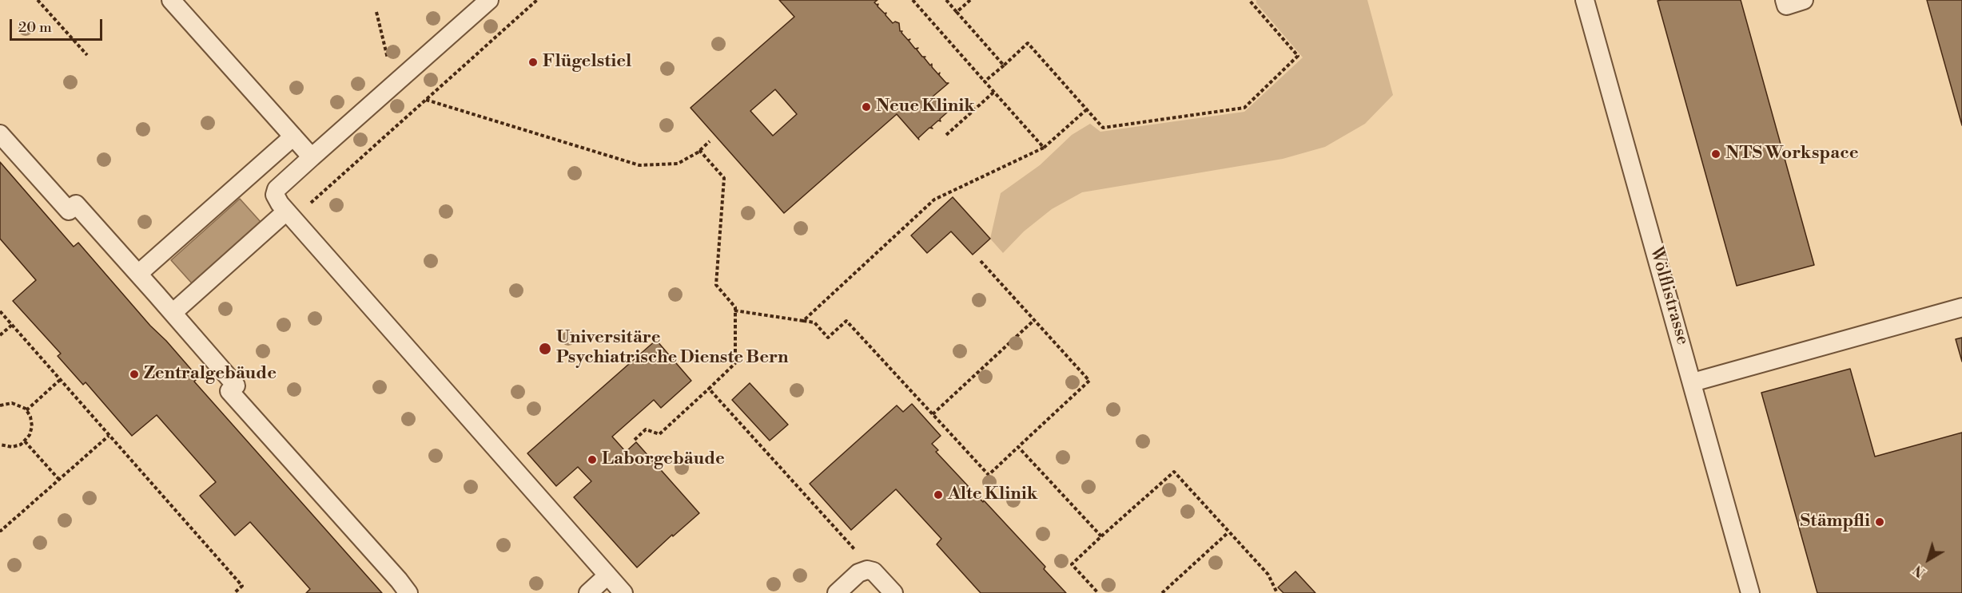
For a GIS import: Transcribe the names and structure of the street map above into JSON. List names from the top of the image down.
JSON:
{
  "streets": {
    "lane": ["Wölflistrasse"]
  },
  "places": [
    "Flügelstiel",
    "Neue Klinik",
    "NTS Workspace",
    "Universitäre Psychiatrische Dienste Bern",
    "Zentralgebäude",
    "Laborgebäude",
    "Alte Klinik",
    "Stämpfli"
  ],
  "scale_bar": "20 m",
  "north": "bottom left"
}
